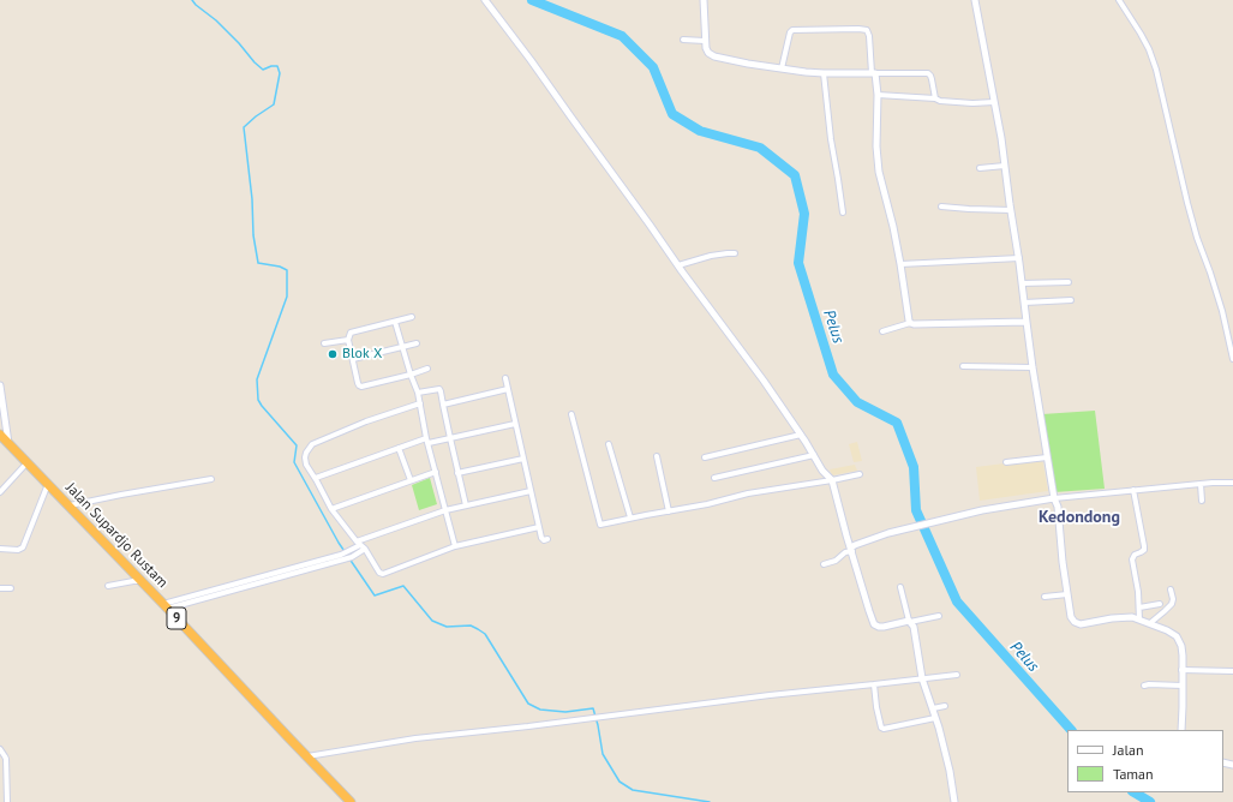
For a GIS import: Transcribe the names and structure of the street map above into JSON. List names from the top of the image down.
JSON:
{
  "streets": {
    "highway": ["Jalan Supardjo Rustam", "9"]
  },
  "districts": ["Kedondong"],
  "water": ["Pelus"],
  "places": ["Blok X"],
  "legend": ["Jalan", "Taman"]
}
